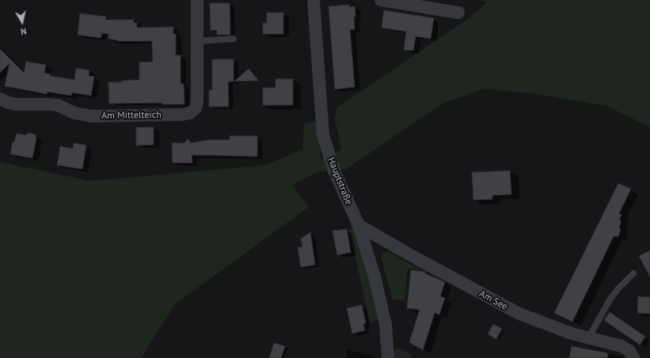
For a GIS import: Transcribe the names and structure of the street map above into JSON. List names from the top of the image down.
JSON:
{
  "streets": {
    "street": ["Am Mittelteich", "Hauptstraße", "Am See"]
  },
  "crossings": [
    ["Hauptstraße", "Am See"]
  ],
  "north": "bottom"
}
